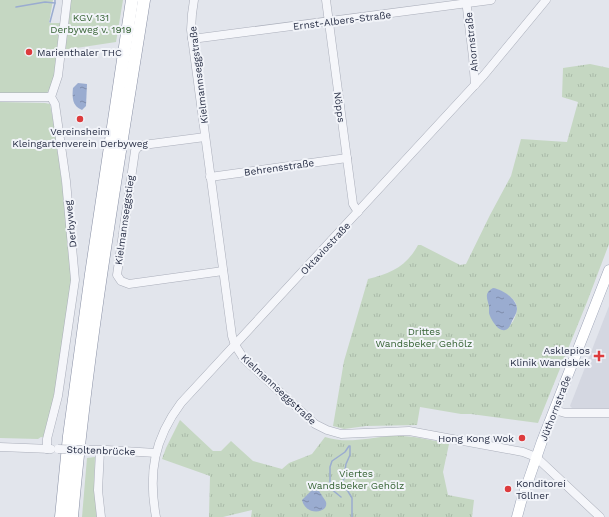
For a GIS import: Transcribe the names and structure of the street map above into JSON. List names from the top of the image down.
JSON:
{
  "streets": {
    "main road": ["Jüthornstraße"],
    "street": [
      "Ernst-Albers-Straße",
      "Ahornstraße",
      "Kielmannseggstraße",
      "Nöpps",
      "Behrensstraße",
      "Kielmannseggstieg",
      "Derbyweg",
      "Oktaviostraße",
      "Stoltenbrücke"
    ]
  },
  "crossings": [
    ["Ernst-Albers-Straße", "Ahornstraße"],
    ["Ernst-Albers-Straße", "Kielmannseggstraße"],
    ["Ernst-Albers-Straße", "Nöpps"],
    ["Ahornstraße", "Oktaviostraße"],
    ["Kielmannseggstraße", "Behrensstraße"],
    ["Kielmannseggstraße", "Kielmannseggstieg"],
    ["Kielmannseggstraße", "Oktaviostraße"],
    ["Kielmannseggstraße", "Jüthornstraße"],
    ["Nöpps", "Behrensstraße"],
    ["Nöpps", "Oktaviostraße"],
    ["Derbyweg", "Stoltenbrücke"],
    ["Oktaviostraße", "Stoltenbrücke"]
  ],
  "parks": ["KGV 131 Derbyweg v. 1919", "Drittes Wandsbeker Gehölz", "Viertes Wandsbeker Gehölz"],
  "places": {
    "other": [
      "Marienthaler THC",
      "Vereinsheim Kleingartenverein Derbyweg",
      "Hong Kong Wok",
      "Konditorei Töllner"
    ],
    "health": ["Asklepios Klinik Wandsbek"]
  }
}
